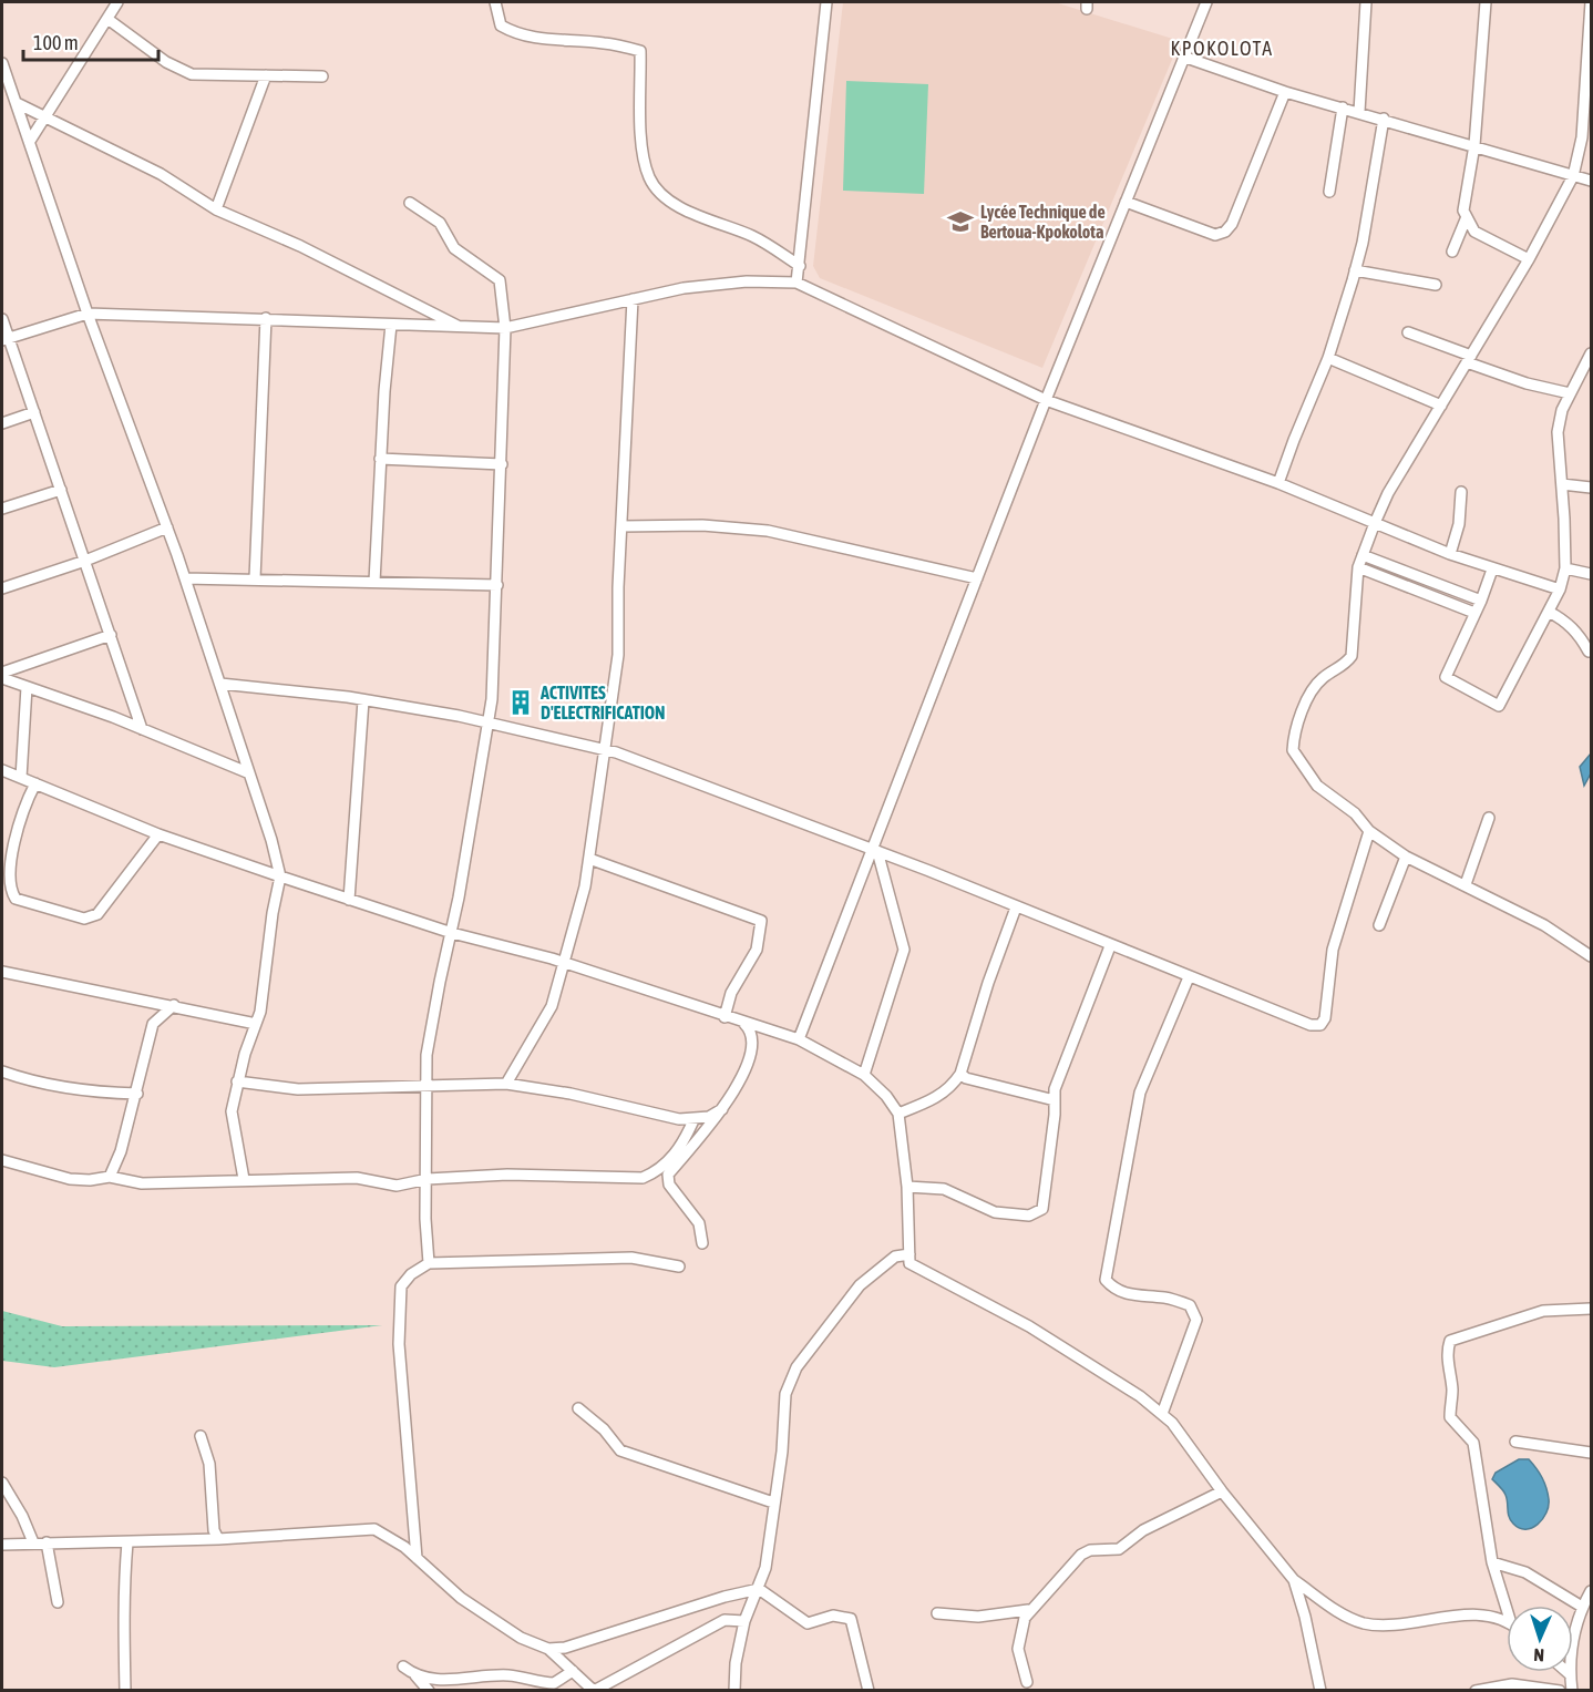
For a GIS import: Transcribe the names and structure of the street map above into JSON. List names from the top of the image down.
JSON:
{
  "districts": ["KPOKOLOTA"],
  "places": {
    "school or university": ["Lycée Technique de Bertoua-Kpokolota"],
    "building": ["ACTIVITES D'ELECTRIFICATION"]
  },
  "scale_bar": "100 m",
  "north": "bottom"
}
